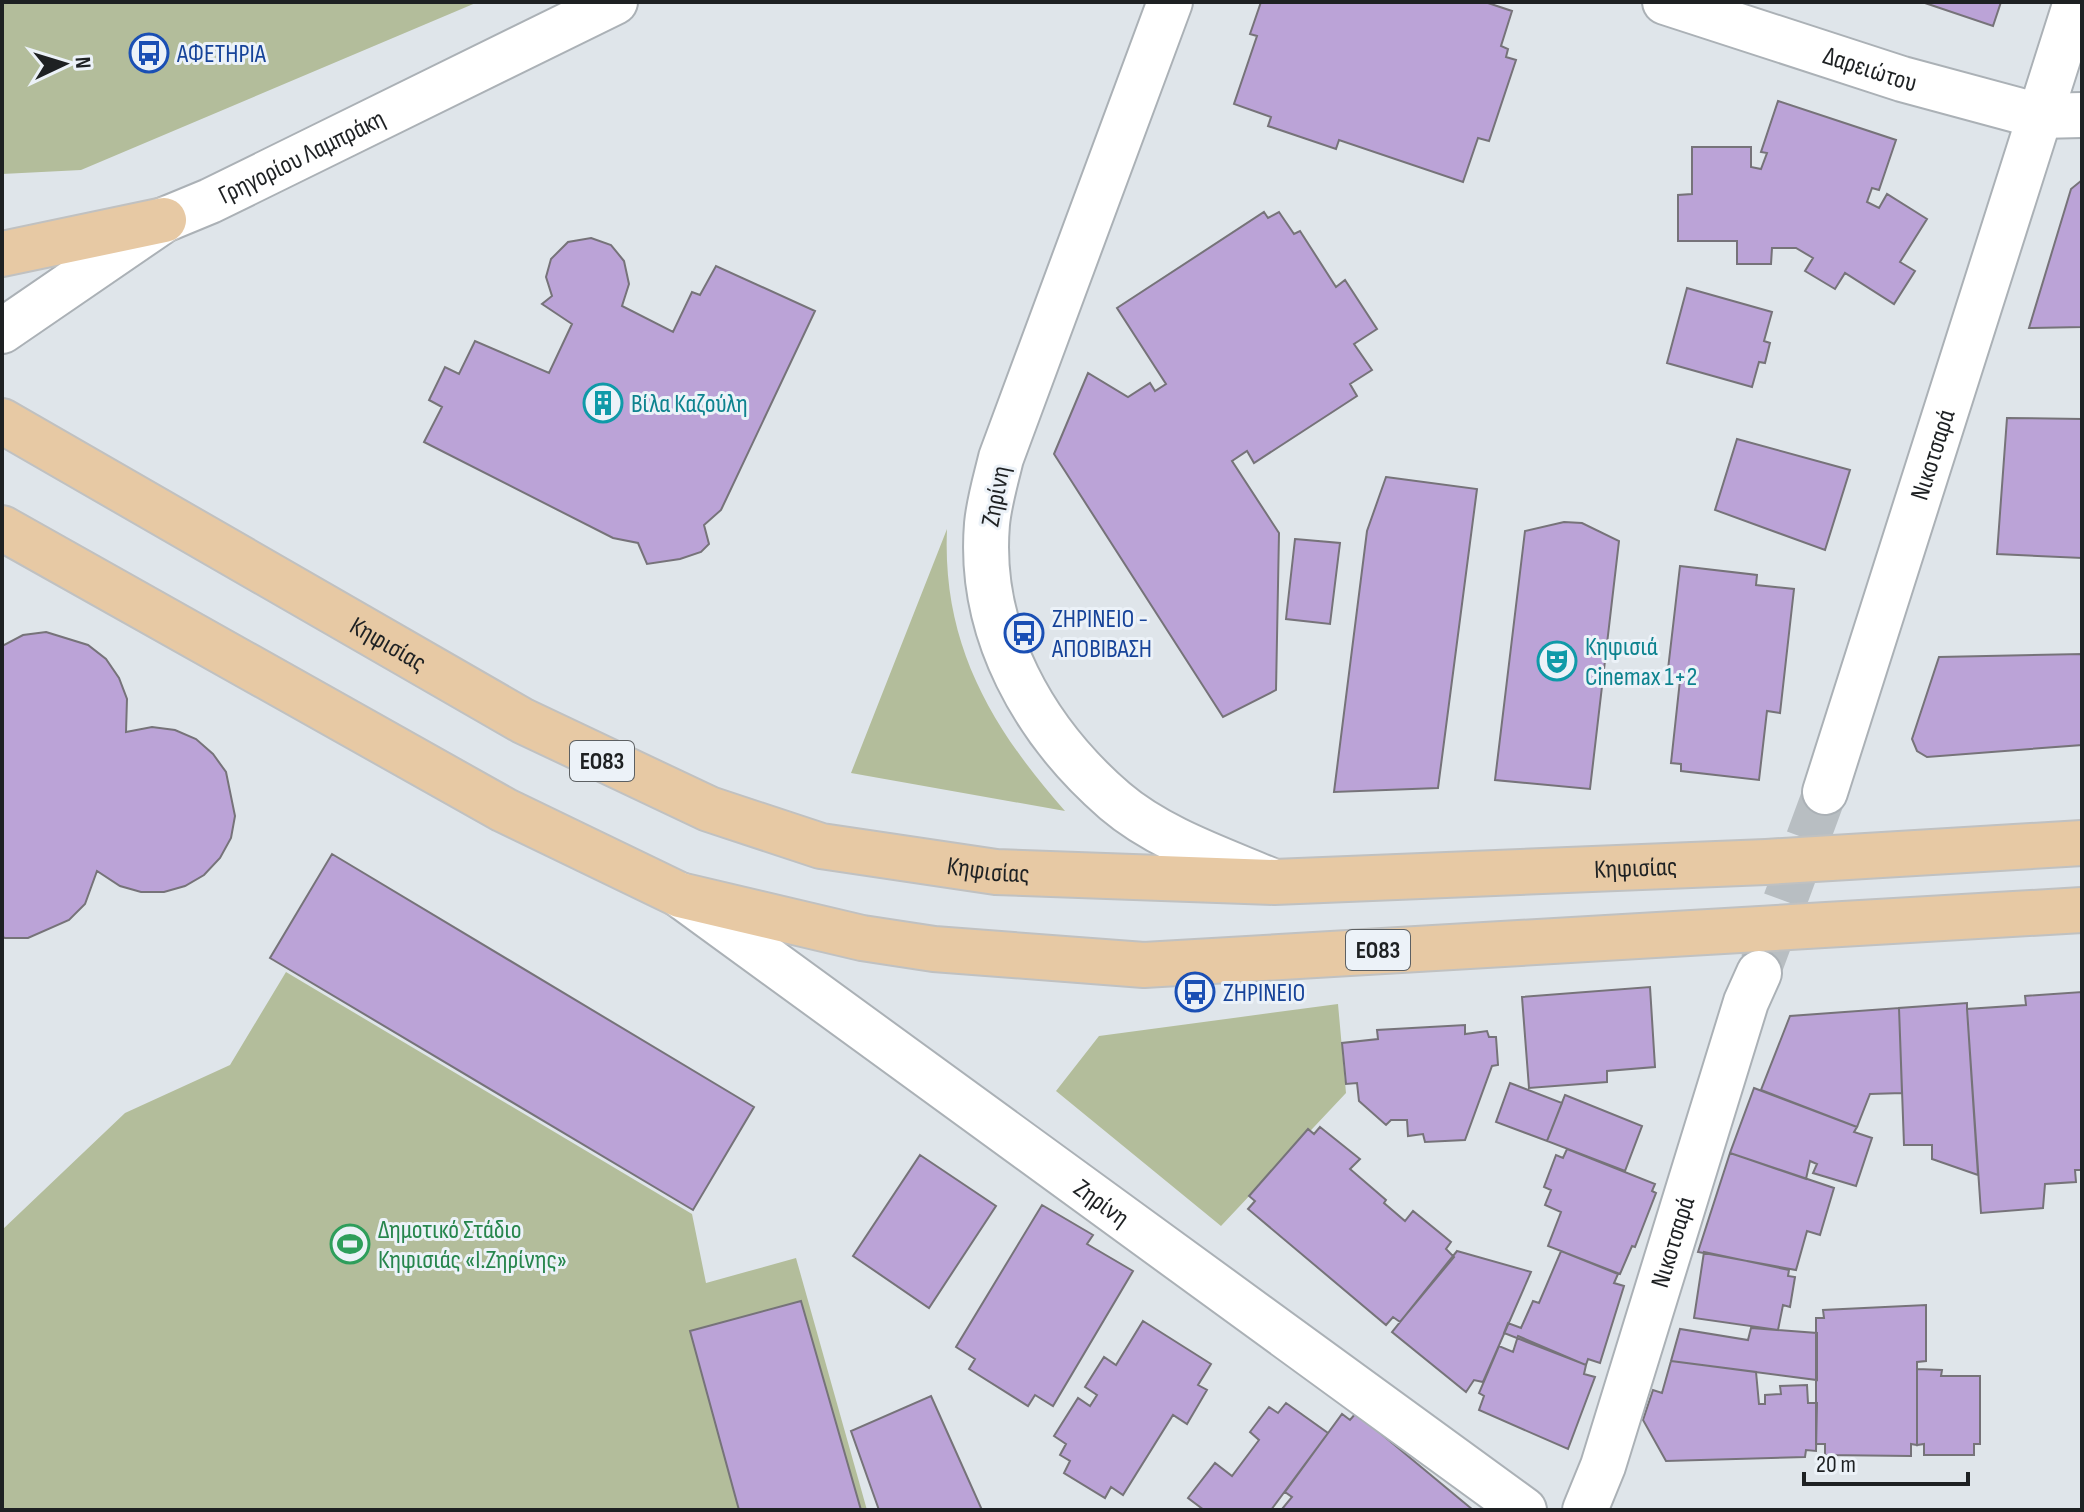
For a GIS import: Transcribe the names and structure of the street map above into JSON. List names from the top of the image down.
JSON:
{
  "streets": {
    "main road": ["Κηφισίας", "ΕΟ83"],
    "street": [
      "Δαρειώτου",
      "Γρηγορίου Λαμπράκη",
      "Νικοτσαρά",
      "Ζηρίνη"
    ]
  },
  "crossings": [
    ["Δαρειώτου", "Νικοτσαρά"],
    ["Ζηρίνη", "Κηφισίας"],
    ["Ζηρίνη", "ΕΟ83"]
  ],
  "places": {
    "bus stop": ["ΑΦΕΤΗΡΙΑ", "ΖΗΡΙΝΕΙΟ - ΑΠΟΒΙΒΑΣΗ", "ΖΗΡΙΝΕΙΟ"],
    "building": ["Βίλα Καζούλη"],
    "theatre": ["Κηφισιά Cinemax 1+2"],
    "sports": ["Δημοτικό Στάδιο Κηφισιάς «Ι.Ζηρίνης»"]
  },
  "scale_bar": "20 m",
  "north": "right"
}
